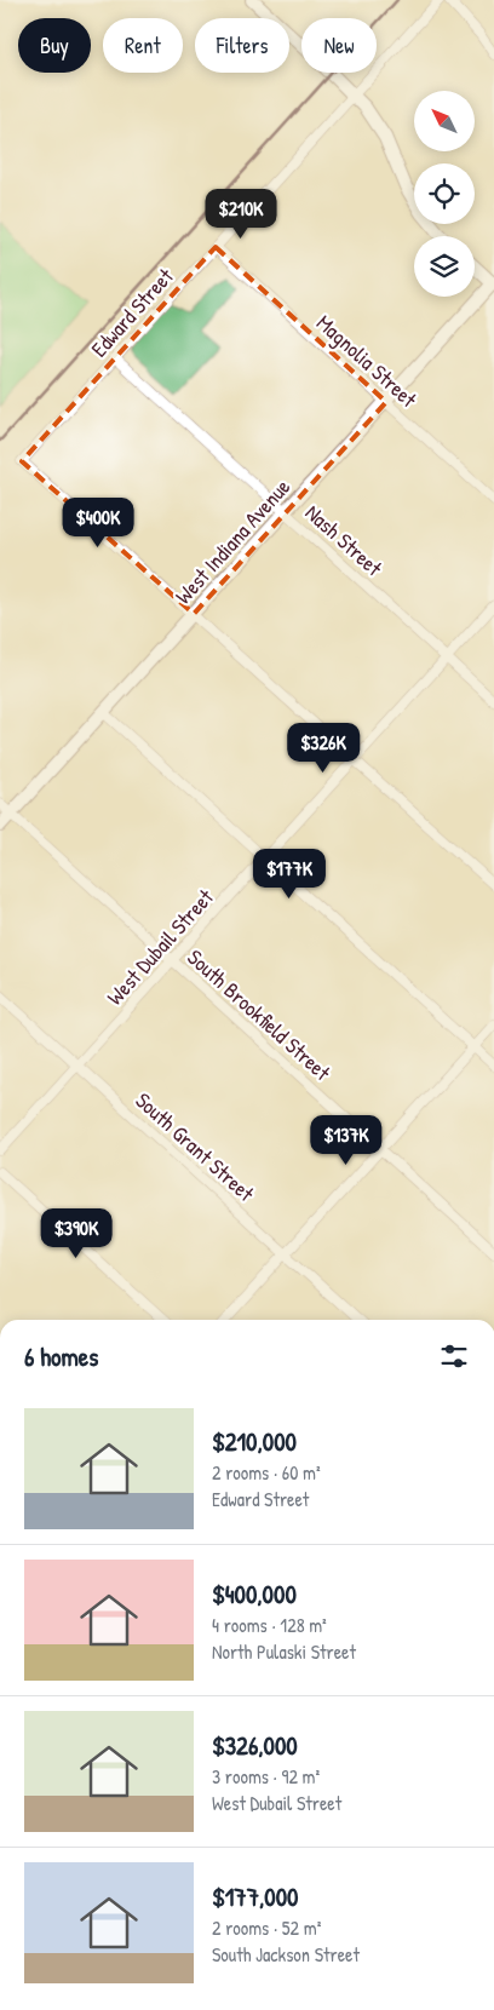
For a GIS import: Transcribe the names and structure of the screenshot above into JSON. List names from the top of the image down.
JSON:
{
  "streets": {
    "street": [
      "Edward Street",
      "Magnolia Street",
      "Nash Street",
      "West Indiana Avenue",
      "West Dubail Street",
      "South Brookfield Street",
      "South Grant Street"
    ]
  },
  "crossings": [
    ["Edward Street", "Magnolia Street"],
    ["Edward Street", "Nash Street"],
    ["Edward Street", "West Indiana Avenue"],
    ["Magnolia Street", "West Indiana Avenue"],
    ["Nash Street", "West Indiana Avenue"],
    ["Nash Street", "West Dubail Street"],
    ["West Indiana Avenue", "South Brookfield Street"],
    ["West Dubail Street", "South Brookfield Street"],
    ["West Dubail Street", "South Grant Street"]
  ],
  "north": "top left",
  "page": {
    "chip": [
      "Buy",
      "Rent",
      "Filters",
      "New"
    ],
    "price": [
      "$210K",
      "$400K",
      "$326K",
      "$177K",
      "$137K",
      "$390K"
    ],
    "heading": "6 homes",
    "list": [
      {
        "name": "$210,000",
        "note": "2 rooms · 60 m² · Edward Street"
      },
      {
        "name": "$400,000",
        "note": "4 rooms · 128 m² · North Pulaski Street"
      },
      {
        "name": "$326,000",
        "note": "3 rooms · 92 m² · West Dubail Street"
      },
      {
        "name": "$177,000",
        "note": "2 rooms · 52 m² · South Jackson Street"
      }
    ]
  }
}
